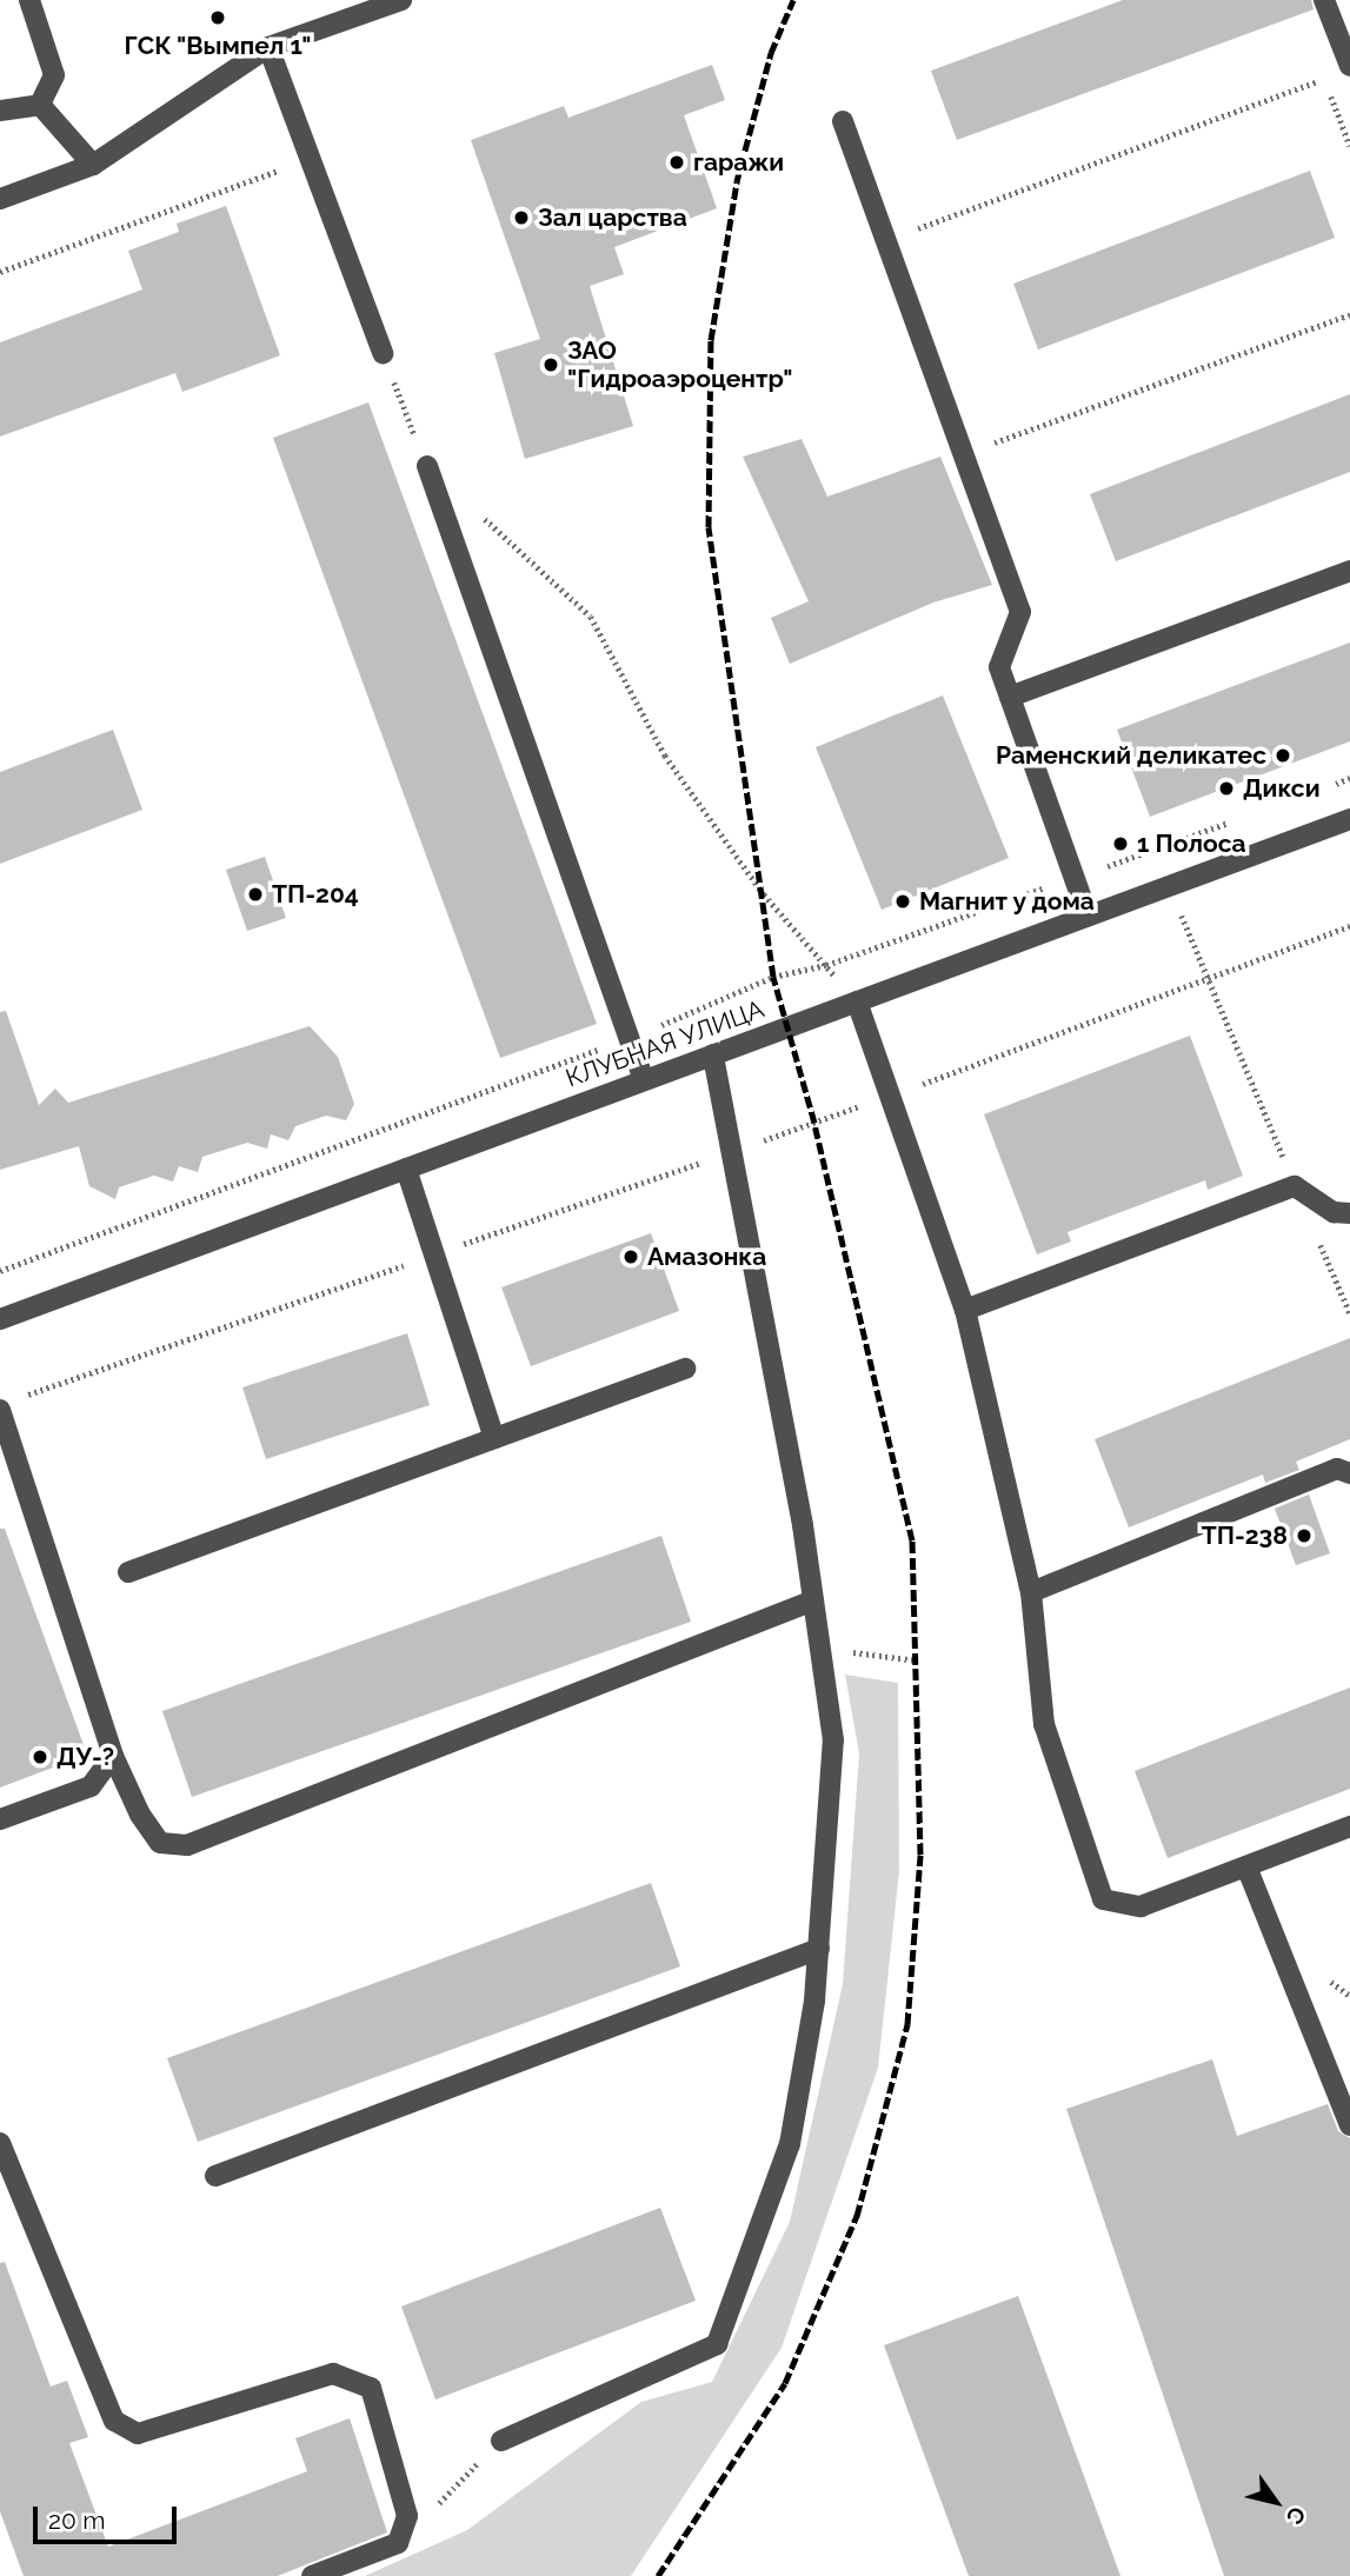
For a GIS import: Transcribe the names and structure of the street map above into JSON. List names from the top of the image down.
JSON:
{
  "streets": {
    "street": ["КЛУБНАЯ УЛИЦА"]
  },
  "places": [
    "ГСК \"Вымпел 1\"",
    "гаражи",
    "Зал царства",
    "ЗАО \"Гидроаэроцентр\"",
    "Раменский деликатес",
    "Дикси",
    "1 Полоса",
    "ТП-204",
    "Магнит у дома",
    "Амазонка",
    "ТП-238",
    "ДУ-?"
  ],
  "scale_bar": "20 m",
  "north": "bottom right"
}
